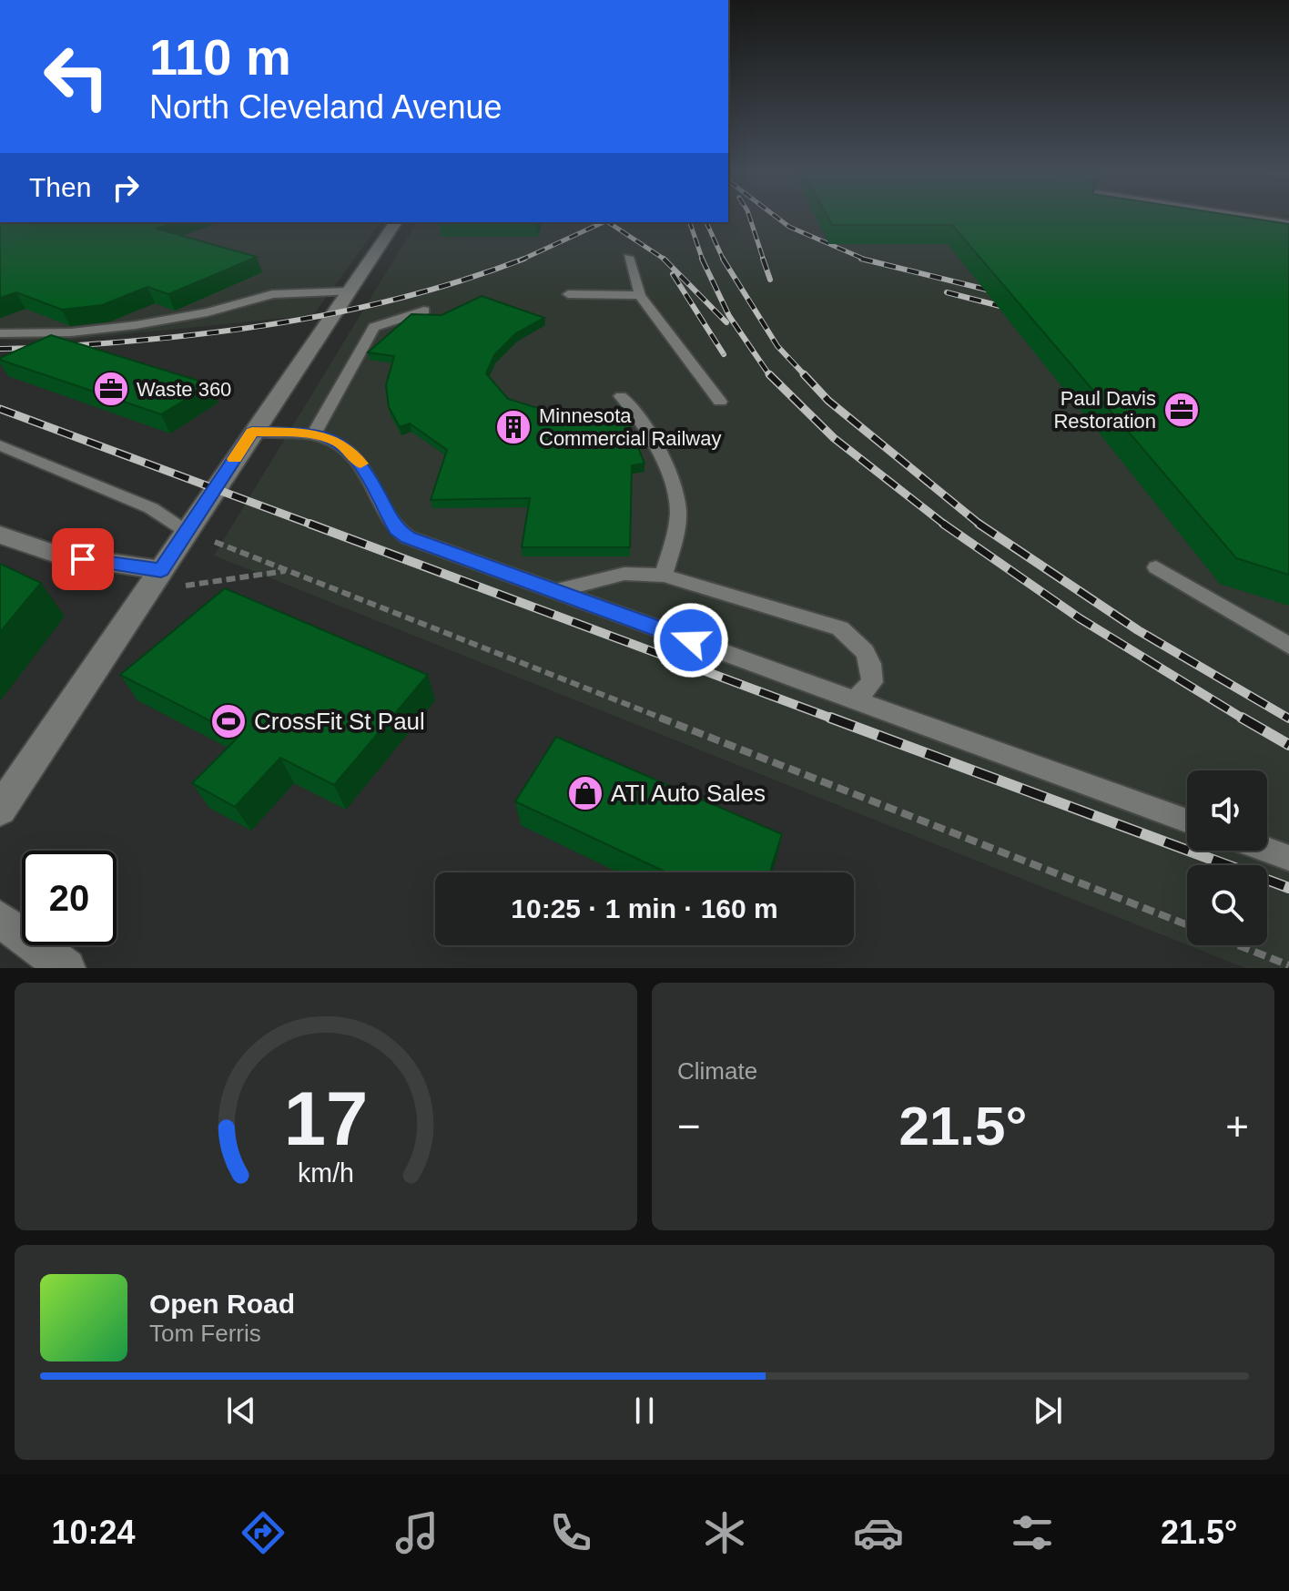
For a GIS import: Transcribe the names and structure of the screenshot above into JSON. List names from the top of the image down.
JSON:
{
  "places": {
    "office": ["Waste 360", "Paul Davis Restoration"],
    "building": ["Minnesota Commercial Railway"],
    "sports": ["CrossFit St Paul"],
    "shop": ["ATI Auto Sales"]
  },
  "page": {
    "turn": ["110 m", "North Cleveland Avenue"],
    "then": "Then",
    "limit": "20",
    "trip": "10:25 · 1 min · 160 m",
    "tile": "Climate",
    "heat": ["−", "21.5°", "+"],
    "song": ["Open Road", "Tom Ferris"],
    "tabs": ["10:24", "21.5°"],
    "gauge": ["17", "km/h"]
  }
}
